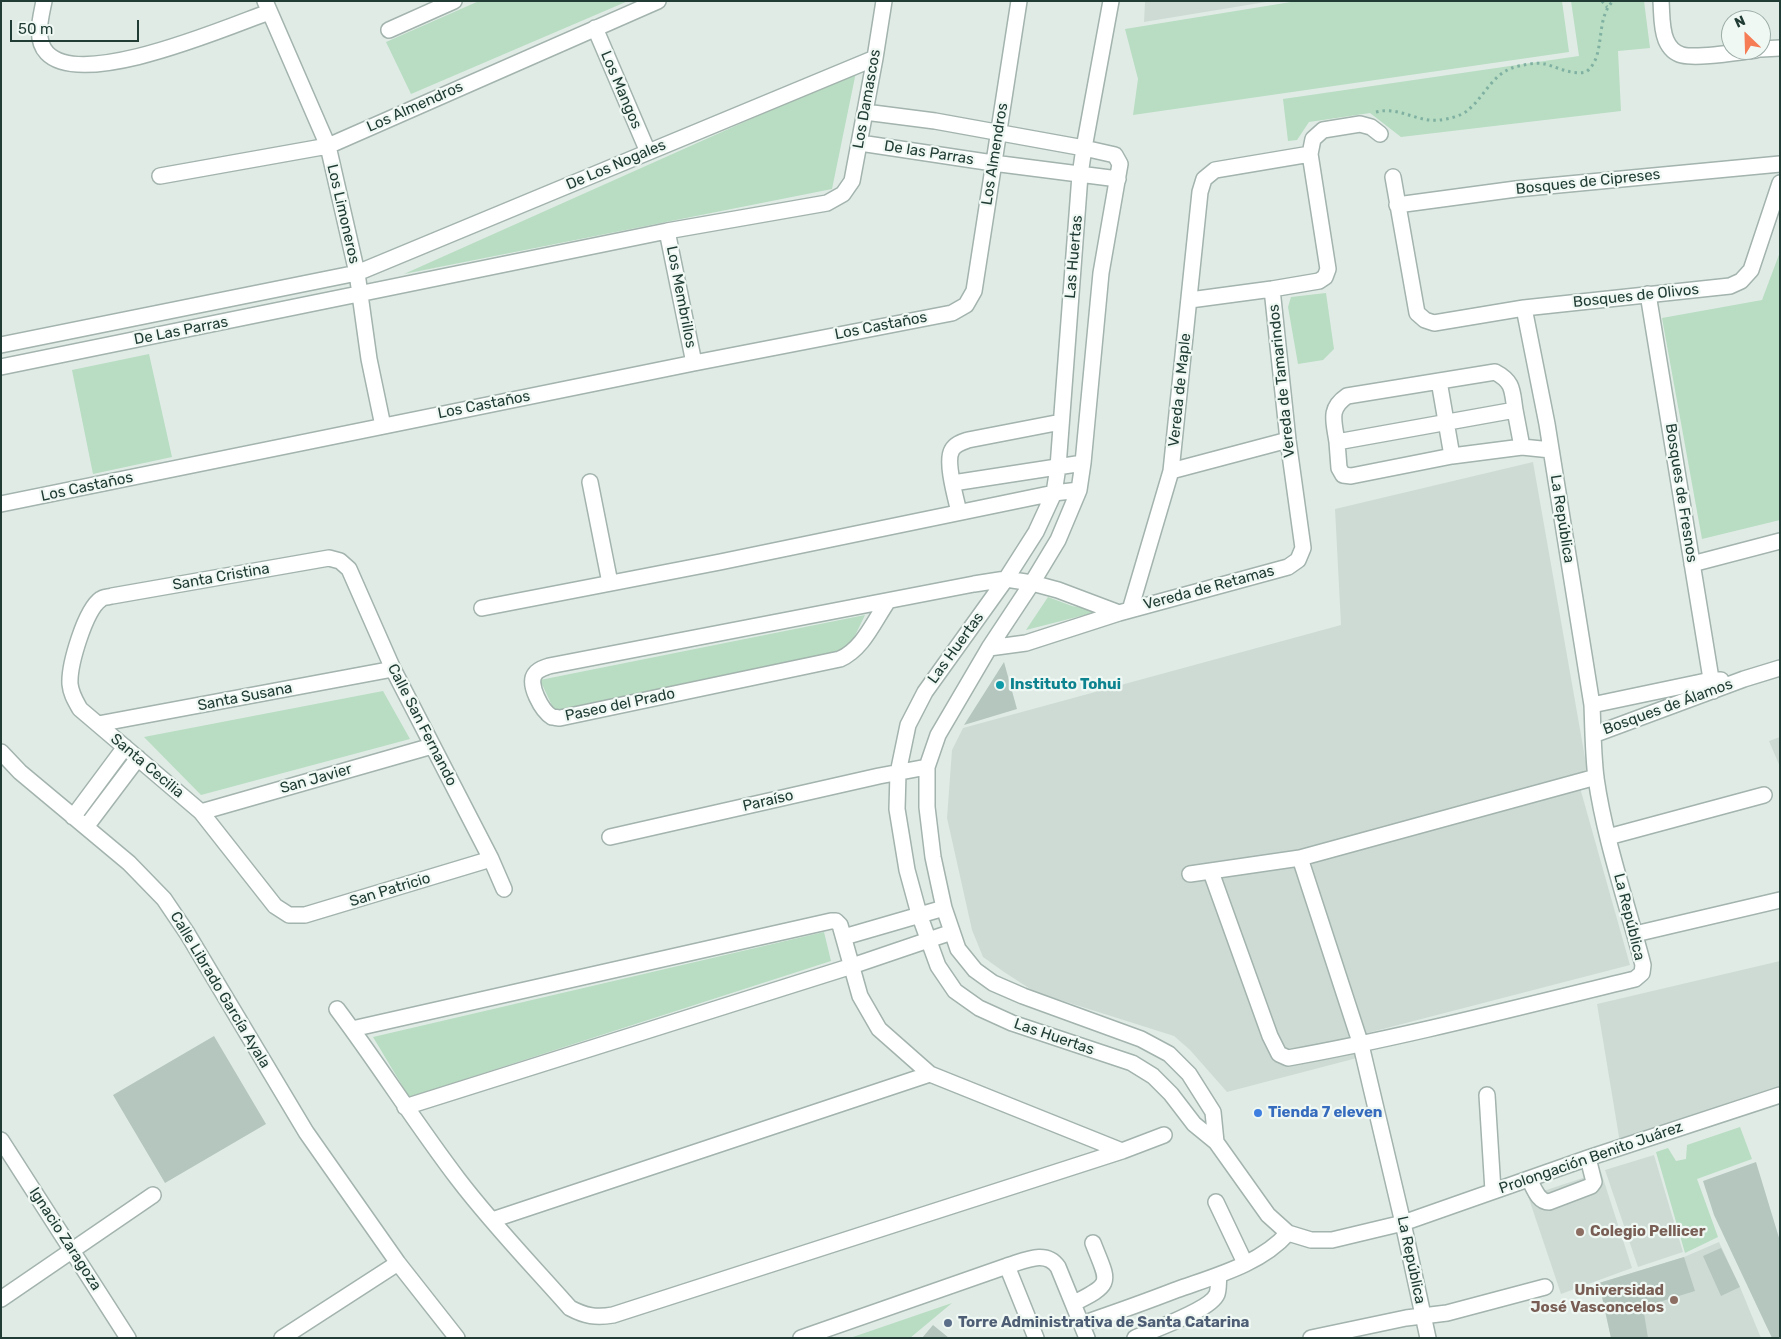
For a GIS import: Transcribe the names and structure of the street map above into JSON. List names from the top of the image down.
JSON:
{
  "streets": {
    "street": [
      "Los Mangos",
      "Los Damascos",
      "Los Almendros",
      "De las Parras",
      "De Los Nogales",
      "Bosques de Cipreses",
      "Los Limoneros",
      "Las Huertas",
      "Bosques de Olivos",
      "Los Membrillos",
      "Los Castaños",
      "De Las Parras",
      "Vereda de Tamarindos",
      "Vereda de Maple",
      "Bosques de Fresnos",
      "La República",
      "Santa Cristina",
      "Vereda de Retamas",
      "Santa Susana",
      "Paseo del Prado",
      "Bosques de Álamos",
      "Calle San Fernando",
      "Santa Cecilia",
      "San Javier",
      "Paraíso",
      "San Patricio",
      "Calle Librado García Ayala",
      "Prolongación Benito Juárez",
      "Ignacio Zaragoza"
    ]
  },
  "crossings": [
    ["Los Mangos", "Los Almendros"],
    ["Los Mangos", "De Los Nogales"],
    ["Los Damascos", "De las Parras"],
    ["Los Damascos", "De Los Nogales"],
    ["Los Damascos", "Los Membrillos"],
    ["Los Almendros", "De las Parras"],
    ["Los Almendros", "Los Limoneros"],
    ["Los Almendros", "Los Castaños"],
    ["De las Parras", "Las Huertas"],
    ["De Los Nogales", "Los Limoneros"],
    ["De Los Nogales", "De Las Parras"],
    ["Bosques de Cipreses", "Bosques de Olivos"],
    ["Los Limoneros", "Los Castaños"],
    ["Los Limoneros", "De Las Parras"],
    ["Las Huertas", "La República"],
    ["Las Huertas", "Vereda de Retamas"],
    ["Las Huertas", "Paseo del Prado"],
    ["Las Huertas", "Paraíso"],
    ["Las Huertas", "Prolongación Benito Juárez"],
    ["Bosques de Olivos", "Bosques de Fresnos"],
    ["Bosques de Olivos", "La República"],
    ["Los Membrillos", "Los Castaños"],
    ["Vereda de Tamarindos", "Vereda de Maple"],
    ["Vereda de Tamarindos", "Vereda de Retamas"],
    ["Vereda de Maple", "Vereda de Retamas"],
    ["Bosques de Fresnos", "Bosques de Álamos"],
    ["La República", "Bosques de Álamos"],
    ["La República", "Prolongación Benito Juárez"],
    ["Santa Cristina", "Calle San Fernando"],
    ["Santa Cristina", "Santa Cecilia"],
    ["Santa Susana", "Calle San Fernando"],
    ["Santa Susana", "Santa Cecilia"],
    ["Calle San Fernando", "San Javier"],
    ["Calle San Fernando", "San Patricio"],
    ["Santa Cecilia", "San Javier"],
    ["Santa Cecilia", "San Patricio"]
  ],
  "places": [
    "Instituto Tohui",
    "Tienda 7 eleven",
    "Colegio Pellicer",
    "Universidad José Vasconcelos",
    "Torre Administrativa de Santa Catarina"
  ],
  "scale_bar": "50 m",
  "north": "top left"
}
